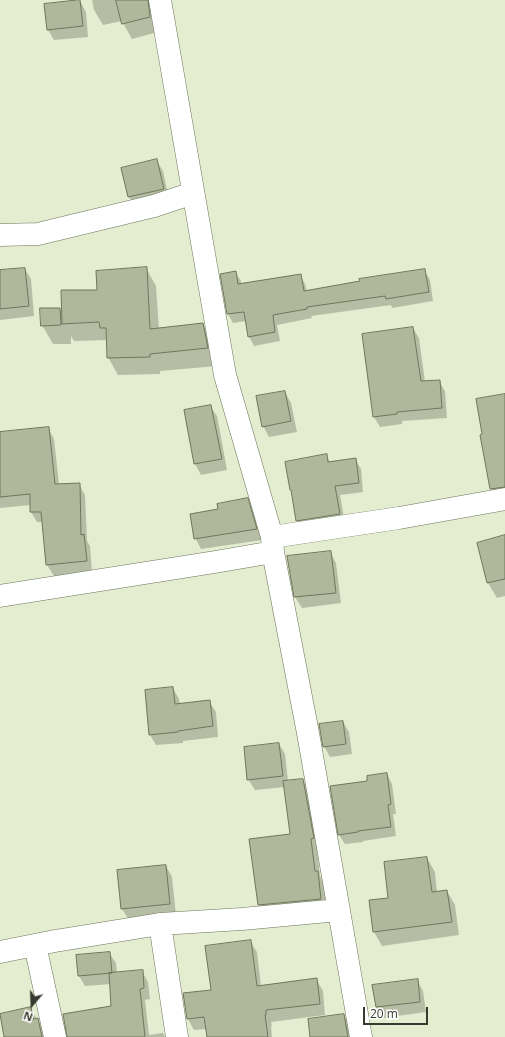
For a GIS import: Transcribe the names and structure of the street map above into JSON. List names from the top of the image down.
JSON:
{
  "scale_bar": "20 m",
  "north": "bottom"
}
